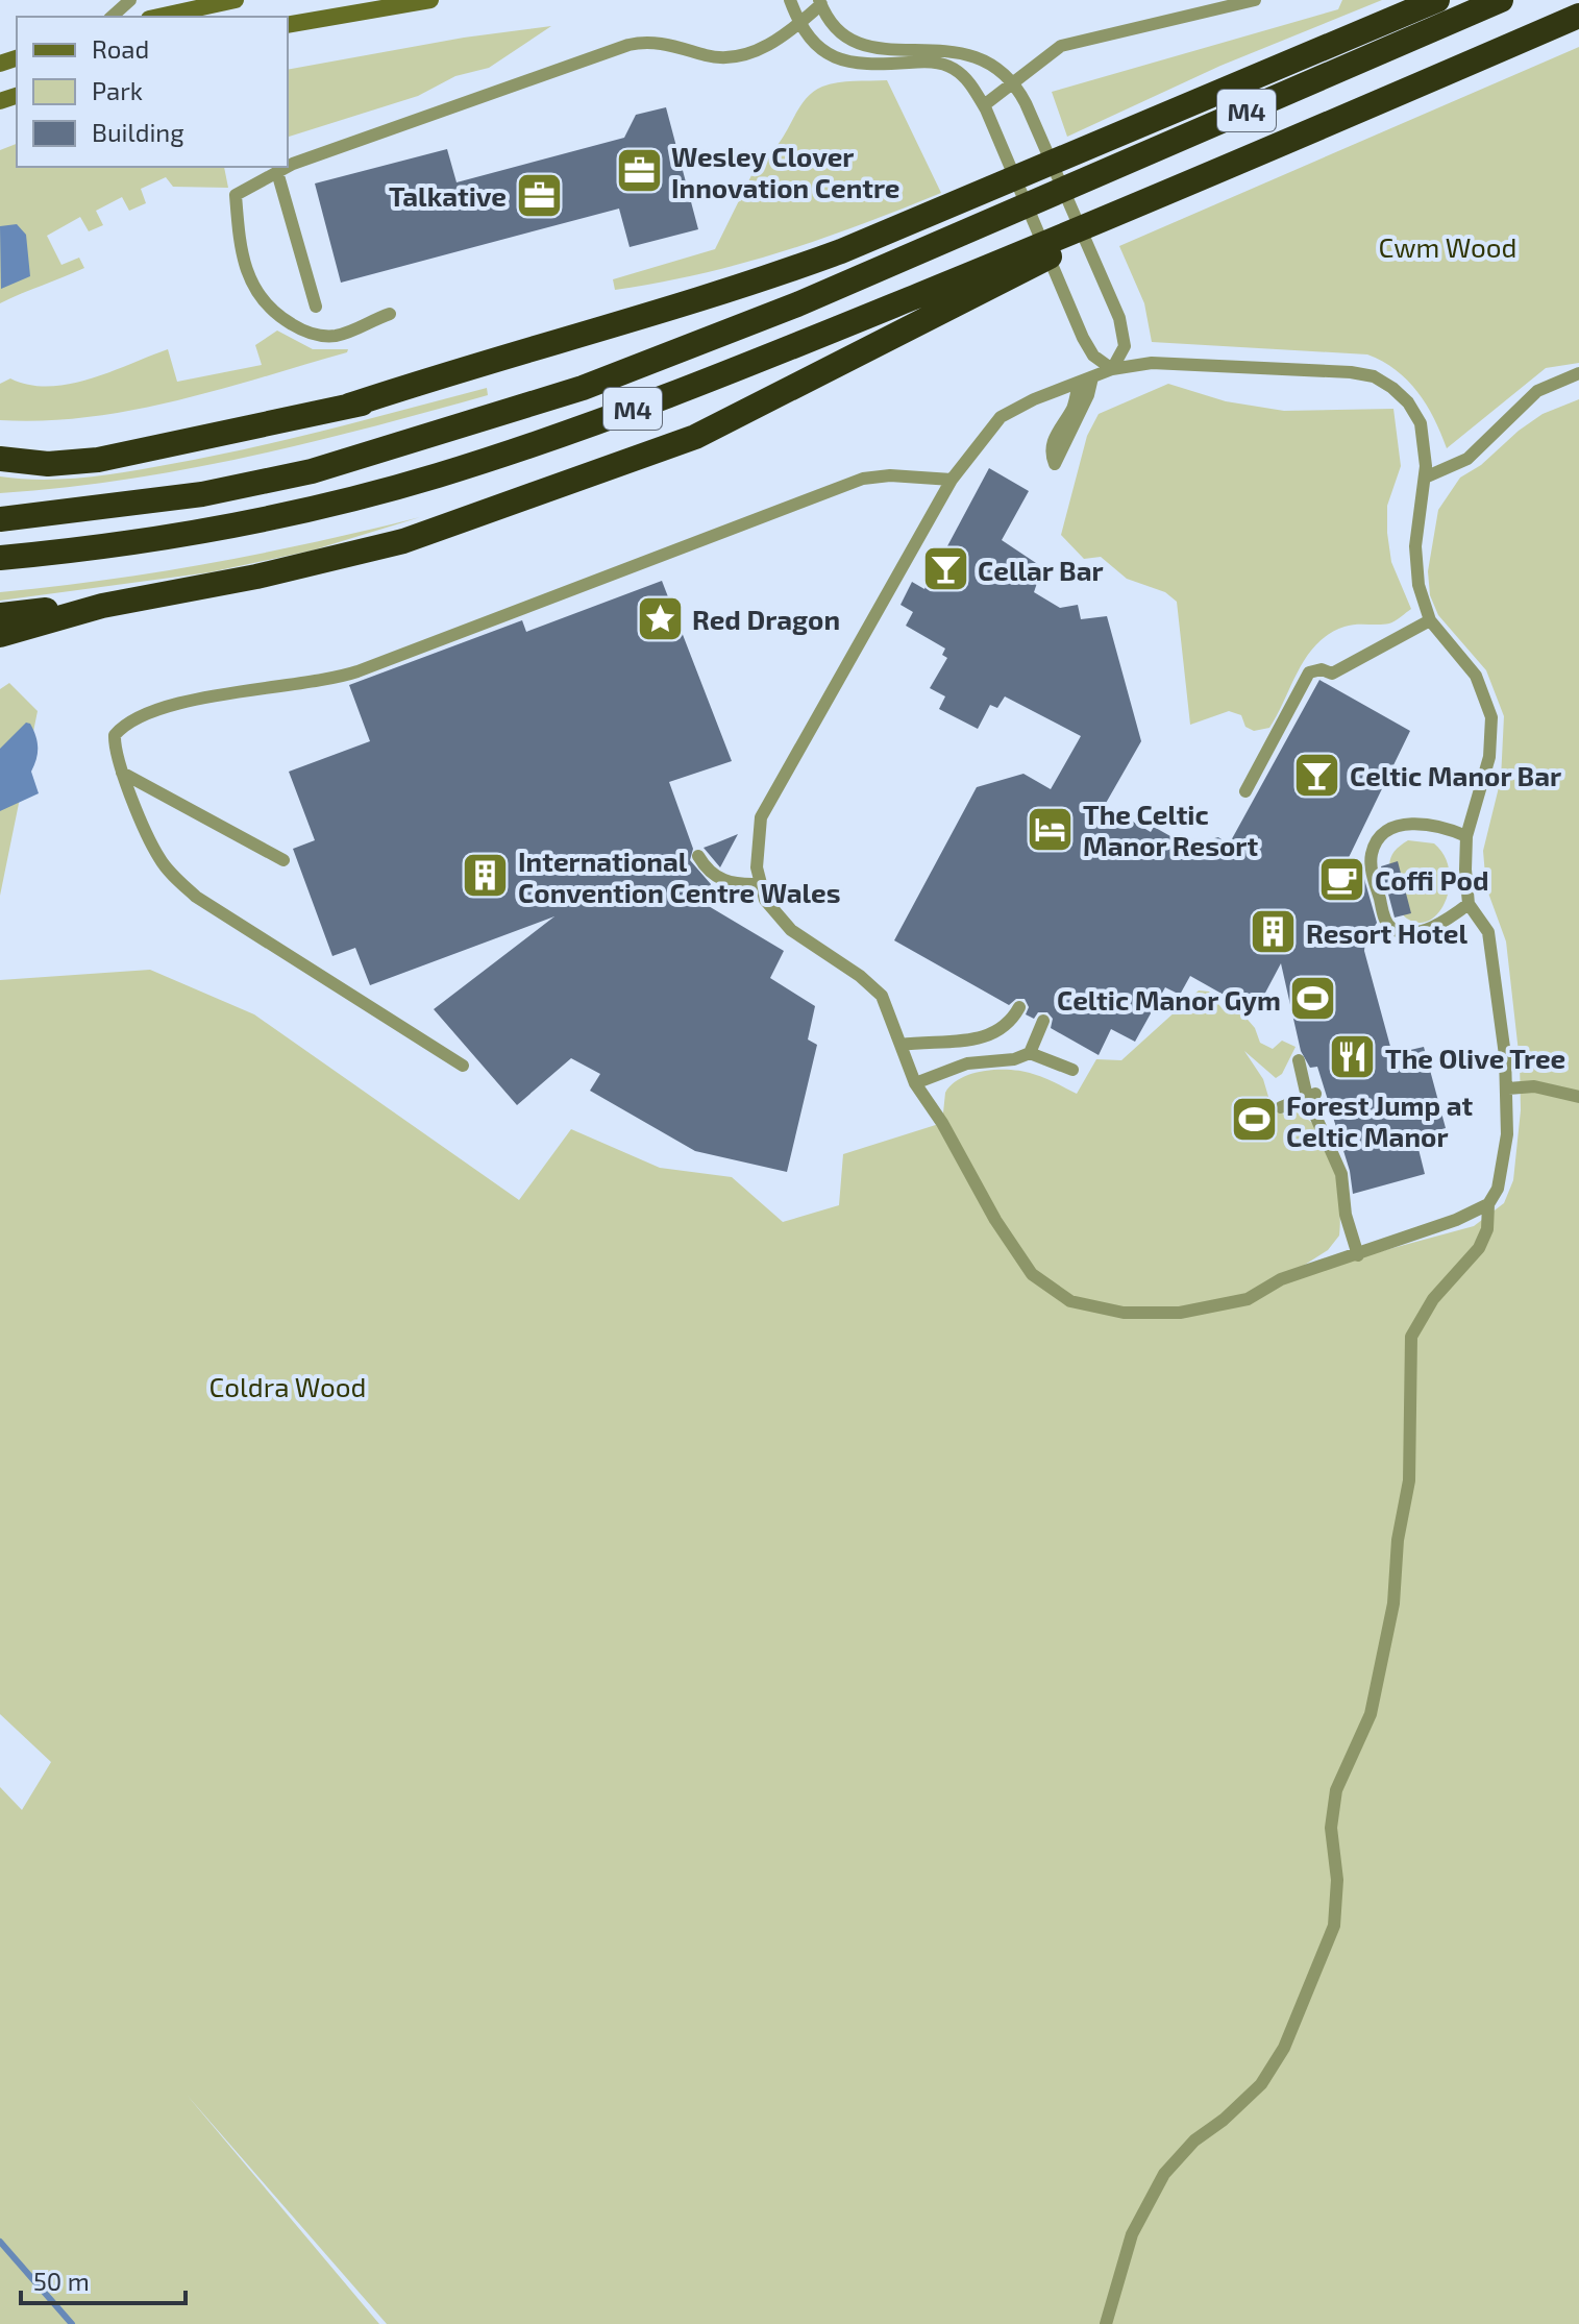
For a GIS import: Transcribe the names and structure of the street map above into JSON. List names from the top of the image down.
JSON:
{
  "streets": {
    "highway": ["M4"]
  },
  "parks": ["Cwm Wood", "Coldra Wood"],
  "places": {
    "office": ["Wesley Clover Innovation Centre", "Talkative"],
    "bar": ["Cellar Bar", "Celtic Manor Bar"],
    "place": ["Red Dragon"],
    "hotel": ["The Celtic Manor Resort"],
    "building": ["International Convention Centre Wales", "Resort Hotel"],
    "cafe": ["Coffi Pod"],
    "sports": ["Celtic Manor Gym", "Forest Jump at Celtic Manor"],
    "restaurant": ["The Olive Tree"]
  },
  "legend": ["Road", "Park", "Building"],
  "scale_bar": "50 m"
}
